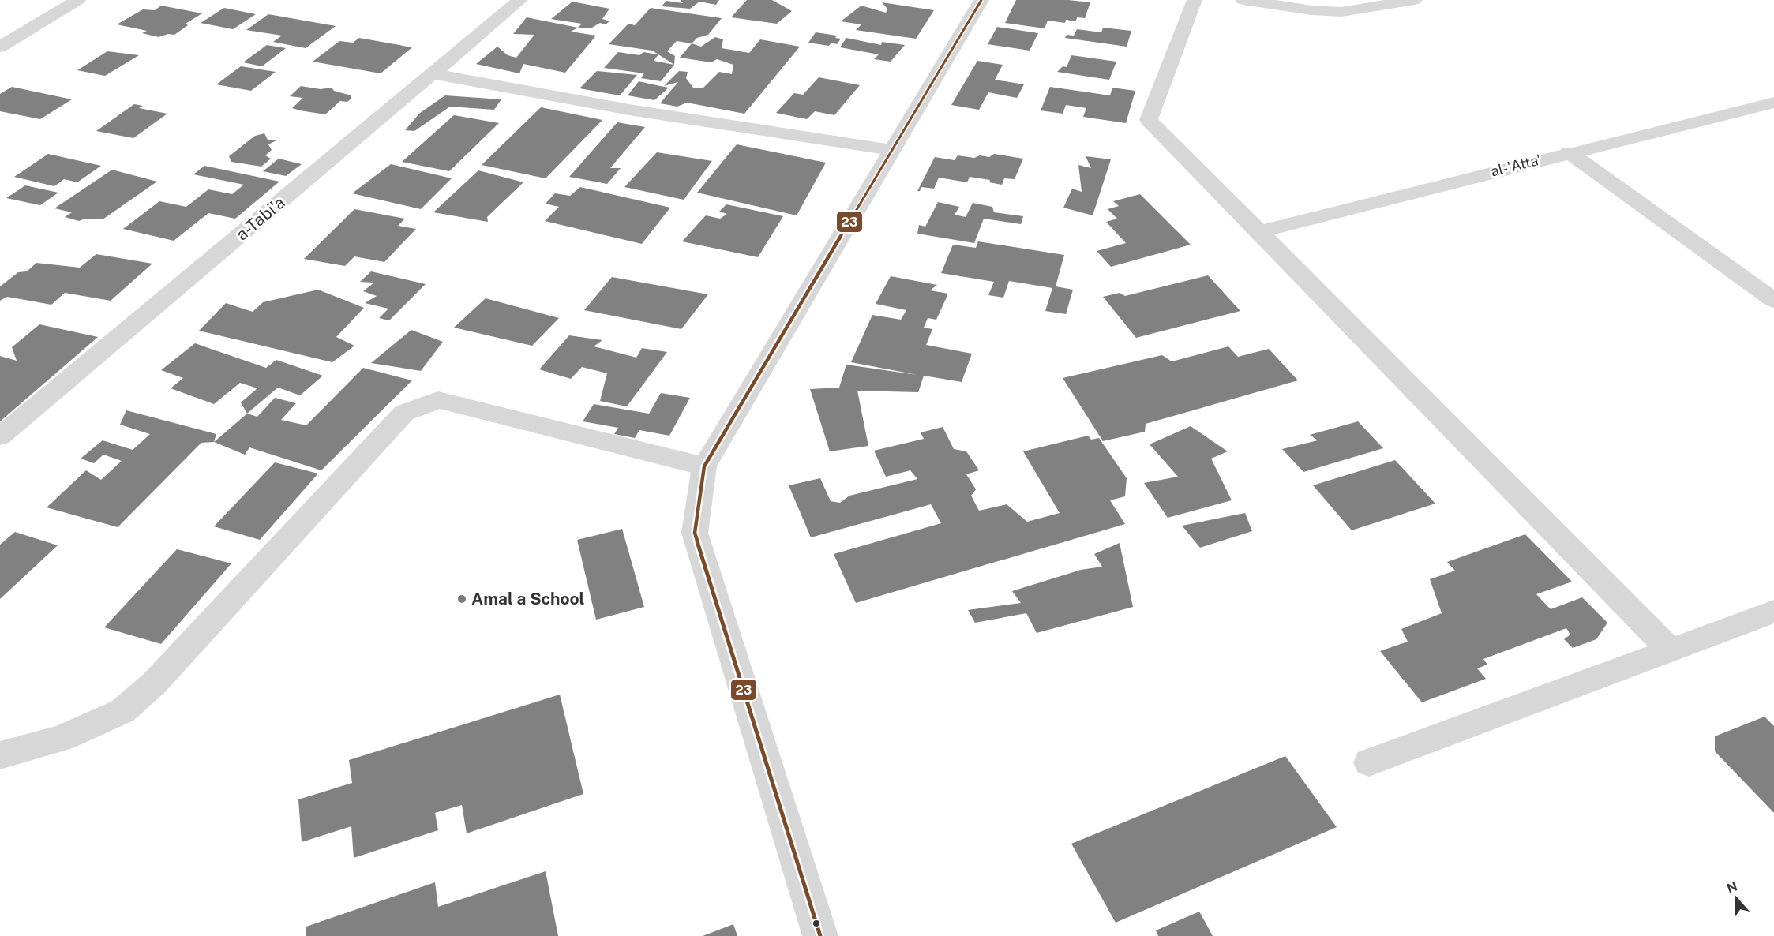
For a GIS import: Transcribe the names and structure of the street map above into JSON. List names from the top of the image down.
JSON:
{
  "streets": {
    "street": ["al-'Atta'", "a-Tabi'a"]
  },
  "places": ["Amal a School"],
  "lines": ["transit line 23"],
  "north": "top"
}
